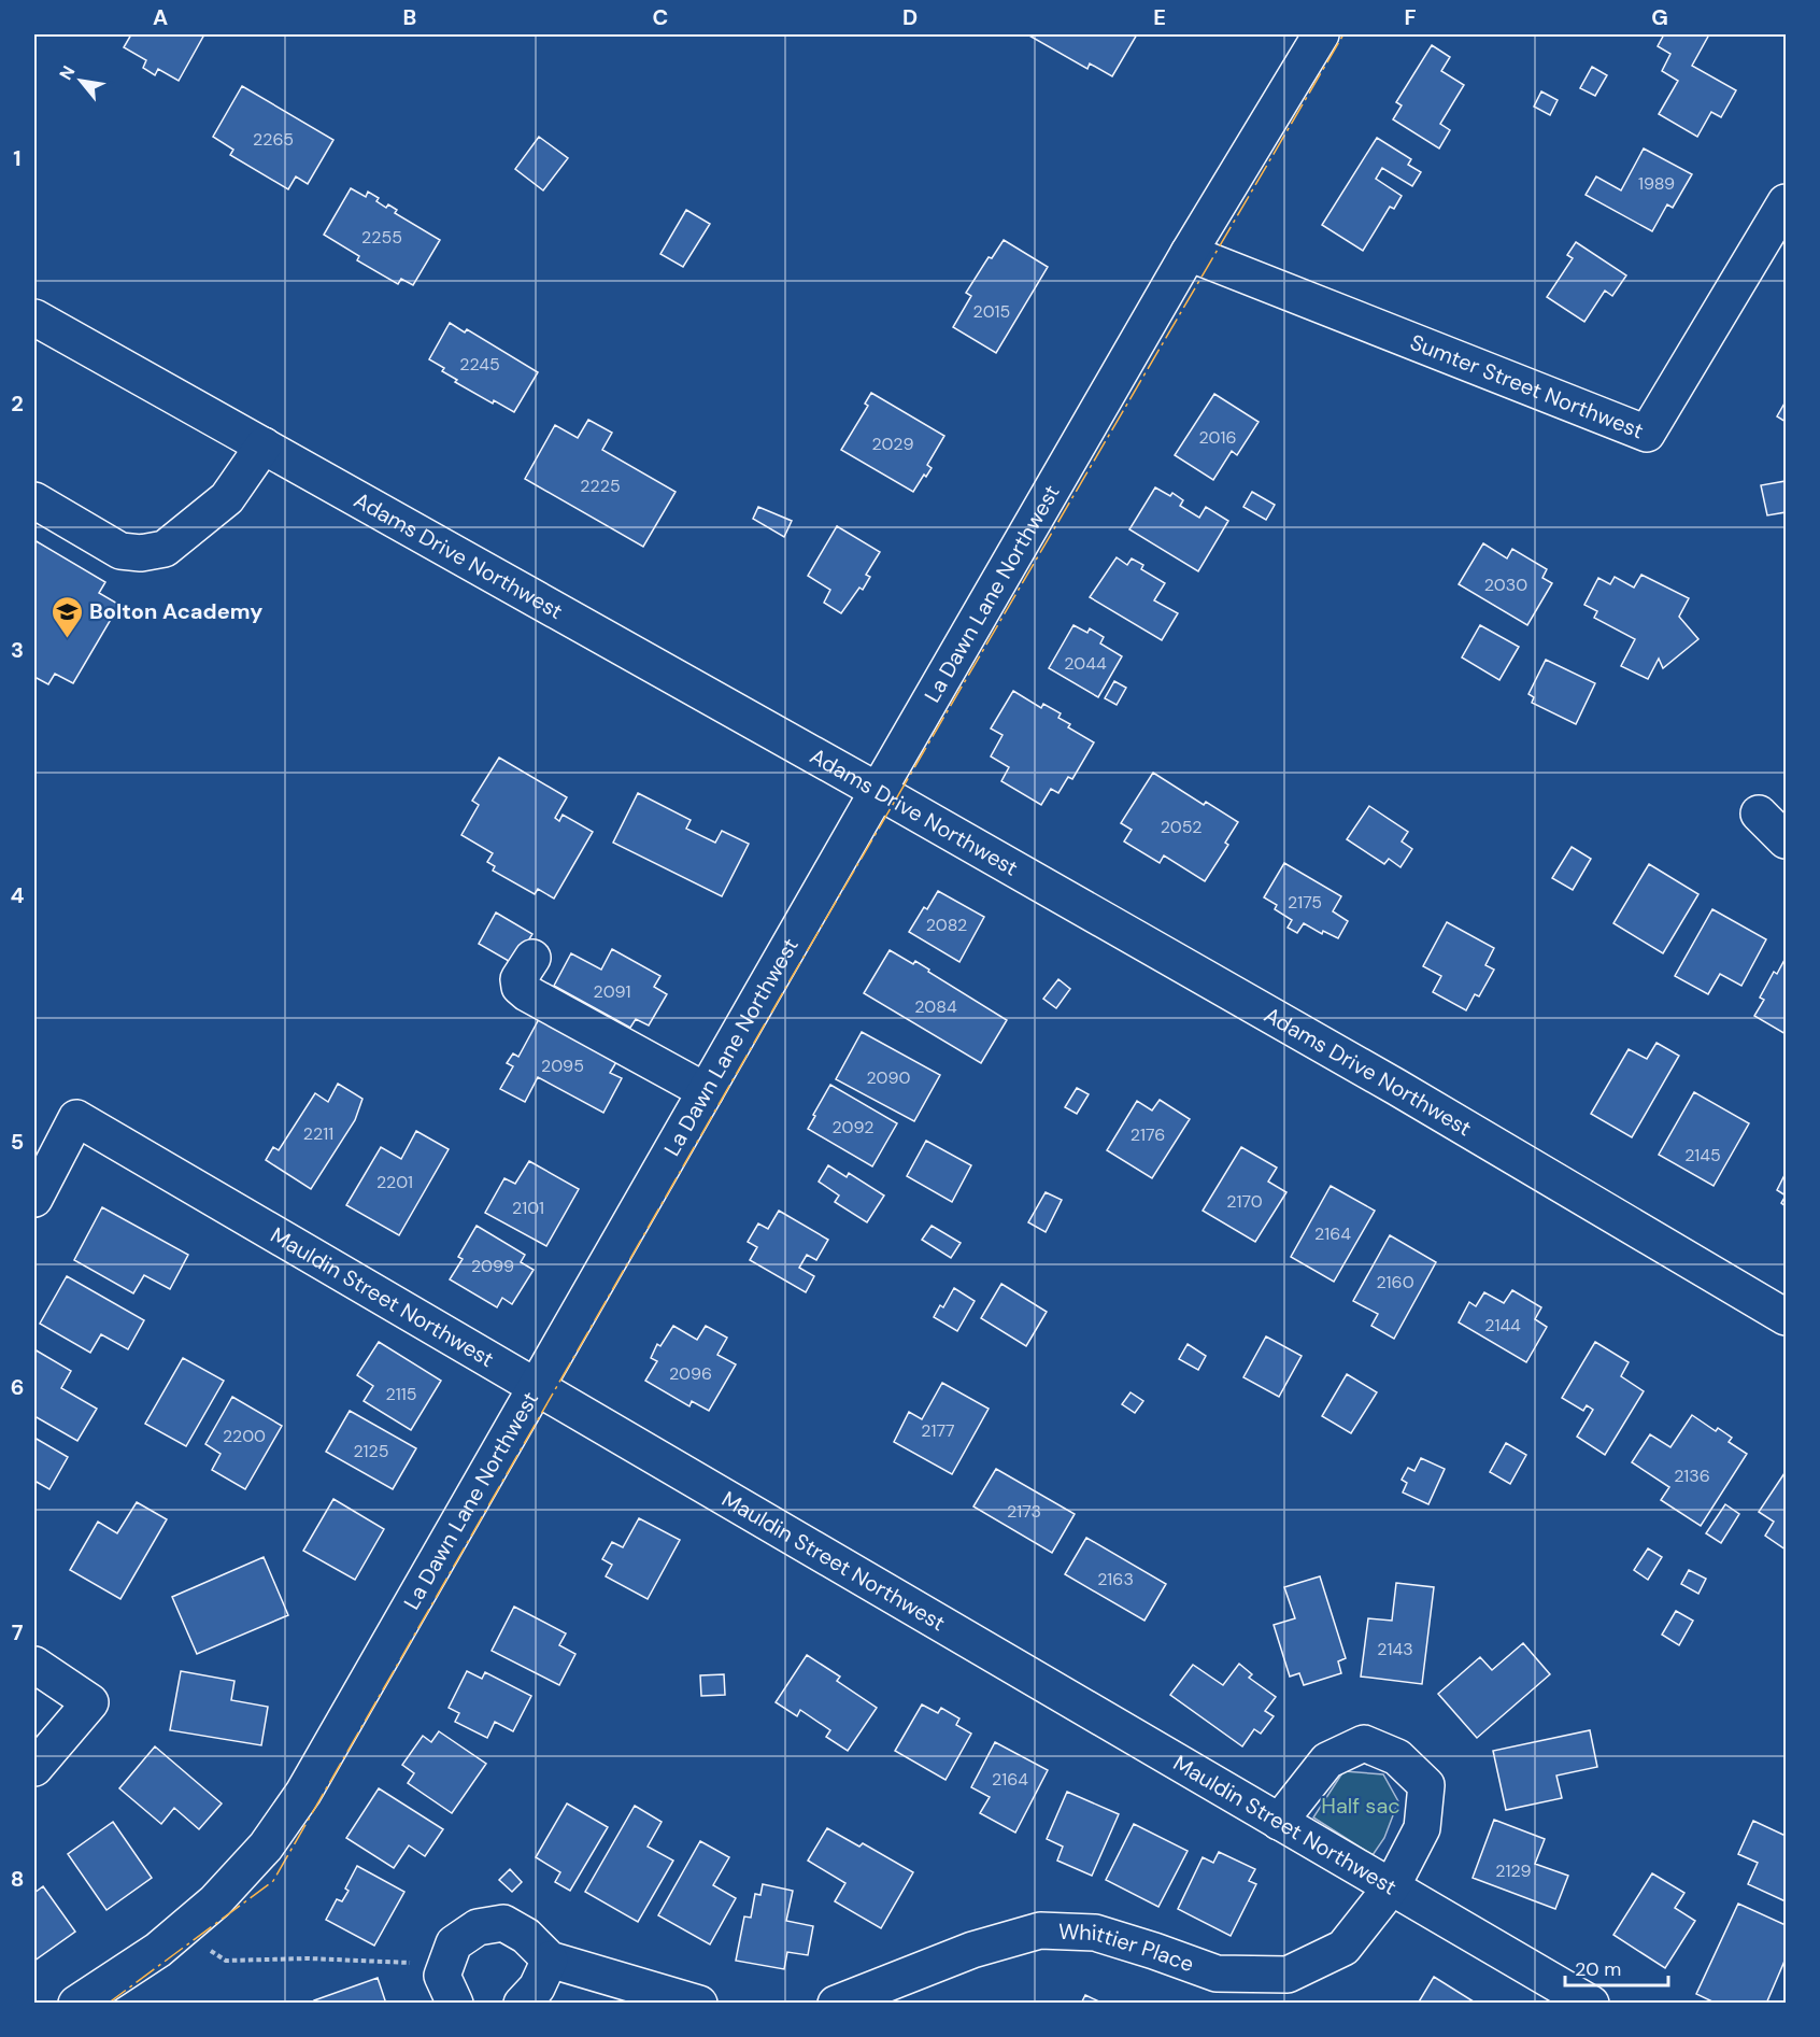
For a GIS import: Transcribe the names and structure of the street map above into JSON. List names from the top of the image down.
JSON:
{
  "streets": {
    "street": [
      "Sumter Street Northwest",
      "Adams Drive Northwest",
      "La Dawn Lane Northwest",
      "Mauldin Street Northwest",
      "Whittier Place"
    ]
  },
  "crossings": [
    ["Sumter Street Northwest", "La Dawn Lane Northwest"],
    ["Adams Drive Northwest", "La Dawn Lane Northwest"],
    ["La Dawn Lane Northwest", "Mauldin Street Northwest"],
    ["Mauldin Street Northwest", "Whittier Place"]
  ],
  "parks": ["Half sac"],
  "places": {
    "school or university": ["Bolton Academy"]
  },
  "house_numbers": [
    "2265",
    "1989",
    "2255",
    "2015",
    "2245",
    "2016",
    "2029",
    "2225",
    "2030",
    "2044",
    "2052",
    "2175",
    "2082",
    "2091",
    "2084",
    "2095",
    "2090",
    "2092",
    "2211",
    "2176",
    "2145",
    "2201",
    "2170",
    "2101",
    "2164",
    "2099",
    "2160",
    "2144",
    "2096",
    "2115",
    "2177",
    "2200",
    "2125",
    "2136",
    "2173",
    "2163",
    "2143",
    "2164",
    "2129"
  ],
  "scale_bar": "20 m",
  "north": "top left",
  "grid": {
    "columns": [
      "A",
      "B",
      "C",
      "D",
      "E",
      "F",
      "G"
    ],
    "rows": [
      "1",
      "2",
      "3",
      "4",
      "5",
      "6",
      "7",
      "8"
    ]
  }
}
